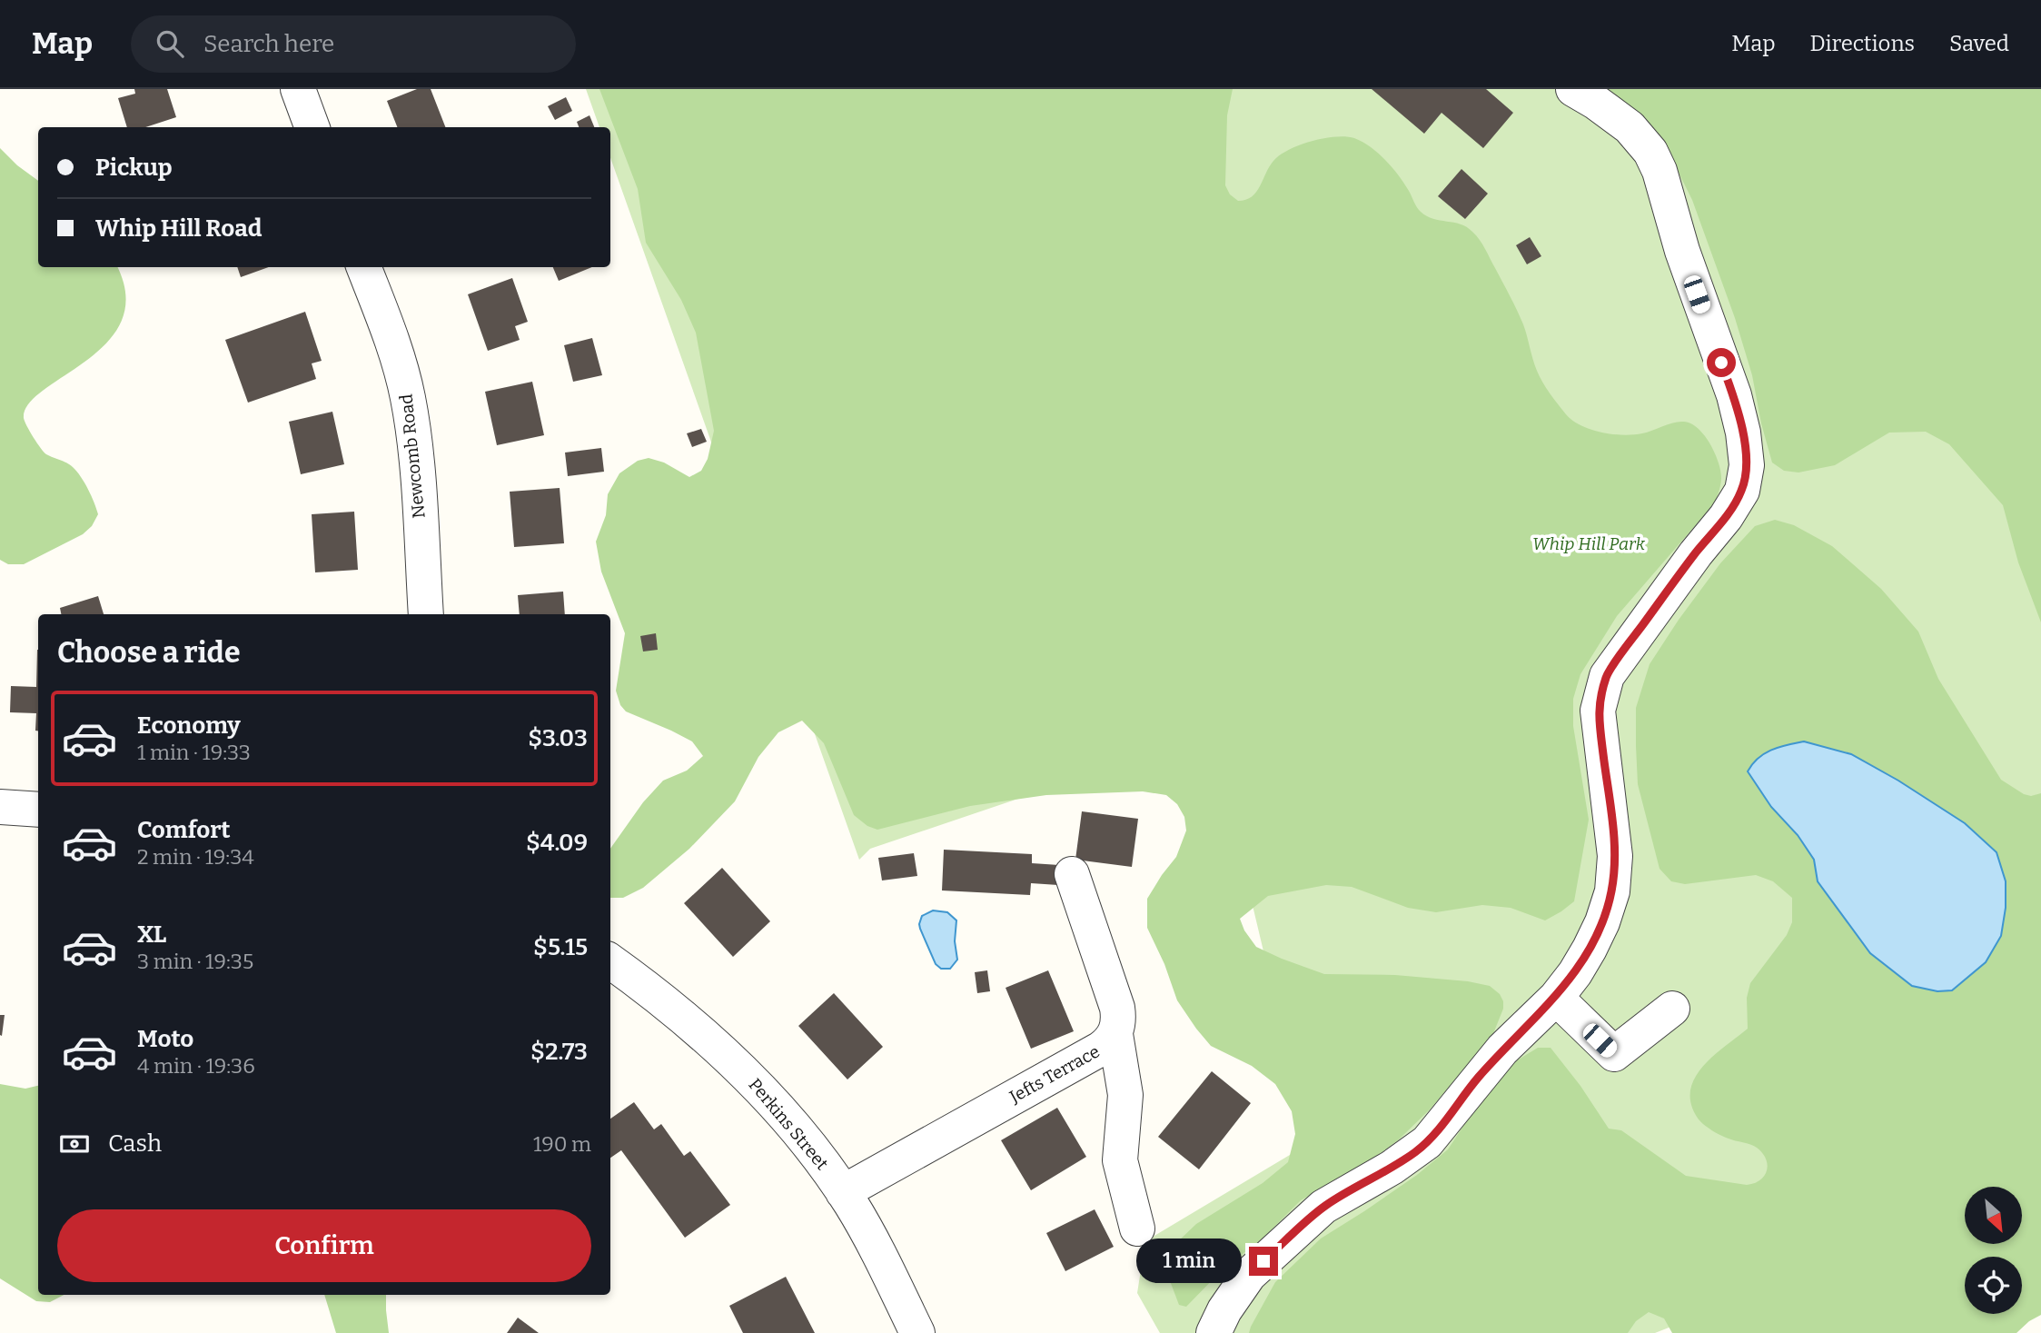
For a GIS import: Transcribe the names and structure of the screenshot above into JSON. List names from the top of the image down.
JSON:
{
  "streets": {
    "street": ["Newcomb Road", "Jefts Terrace", "Perkins Street"]
  },
  "crossings": [
    ["Jefts Terrace", "Perkins Street"]
  ],
  "parks": ["Whip Hill Park"],
  "north": "bottom right",
  "page": {
    "header": "Map",
    "search": "Search here",
    "nav": ["Map", "Directions", "Saved"],
    "banner": ["Pickup", "Whip Hill Road"],
    "heading": "Choose a ride",
    "list": [
      {
        "name": "Economy",
        "note": "1 min · 19:33",
        "value": "$3.03"
      },
      {
        "name": "Comfort",
        "note": "2 min · 19:34",
        "value": "$4.09"
      },
      {
        "name": "XL",
        "note": "3 min · 19:35",
        "value": "$5.15"
      },
      {
        "name": "Moto",
        "note": "4 min · 19:36",
        "value": "$2.73"
      }
    ],
    "pay": ["Cash", "190 m"],
    "buttons": "Confirm",
    "bubble": "1 min"
  }
}
